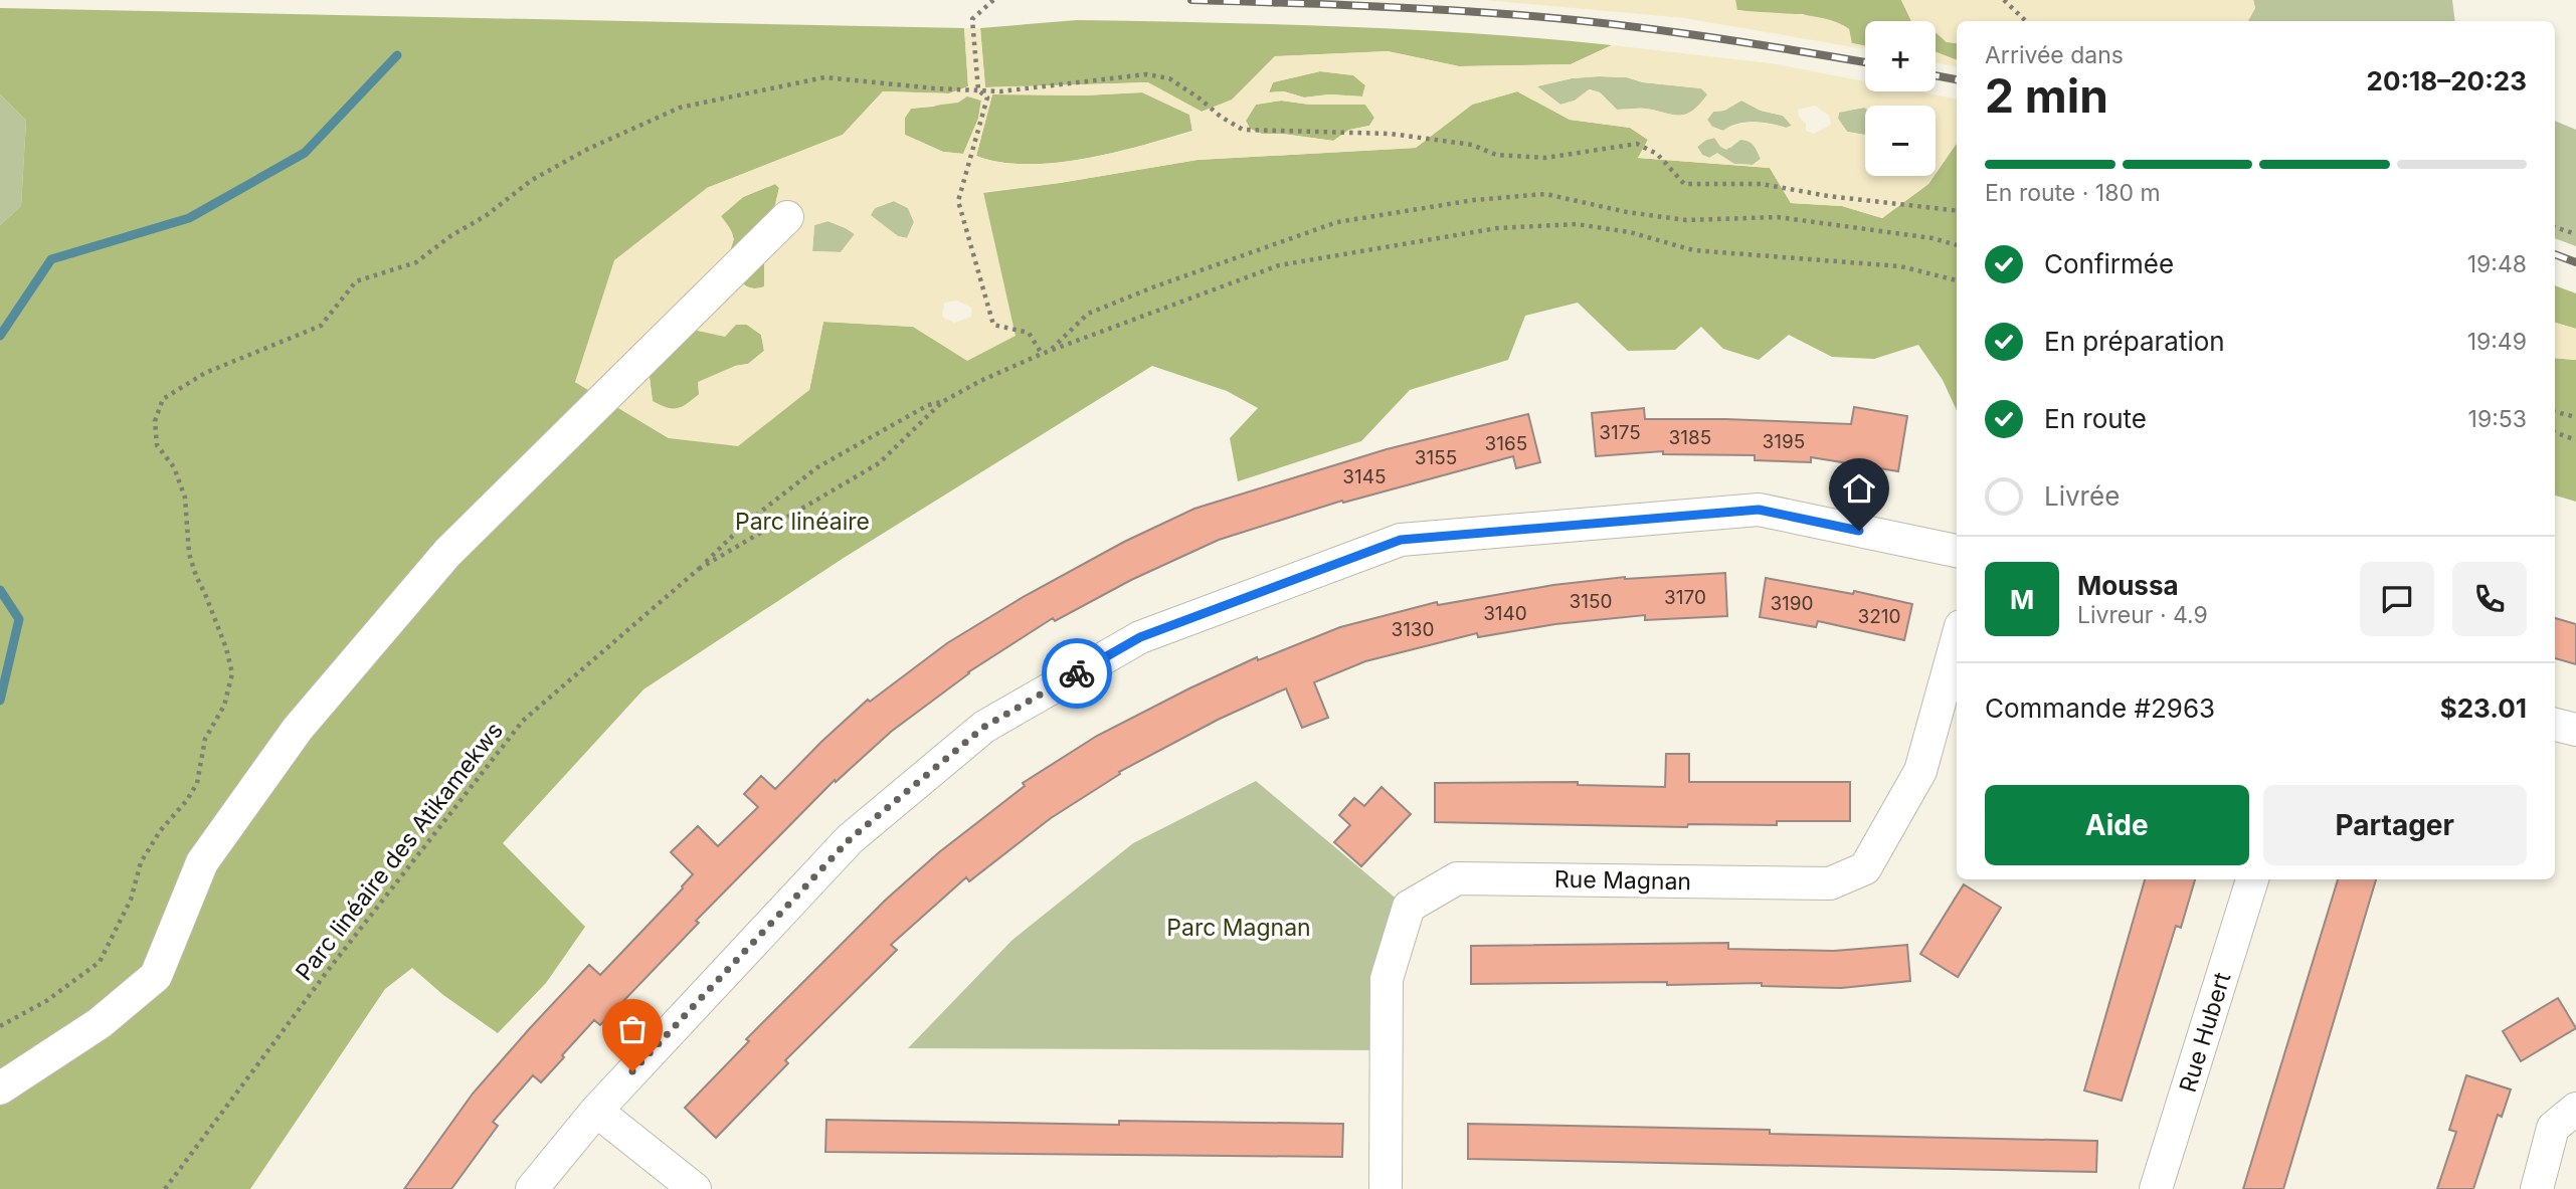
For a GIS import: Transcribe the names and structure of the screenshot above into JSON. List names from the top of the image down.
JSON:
{
  "streets": {
    "street": ["Rue Magnan", "Rue Hubert"],
    "path": ["Parc linéaire des Atikamekws"]
  },
  "parks": ["Parc linéaire", "Parc Magnan"],
  "house_numbers": [
    "3175",
    "3185",
    "3195",
    "3165",
    "3155",
    "3145",
    "3170",
    "3150",
    "3190",
    "3140",
    "3210",
    "3130"
  ],
  "page": {
    "map_buttons": ["+", "−"],
    "heading": ["2 min", "Arrivée dans", "20:18–20:23"],
    "panel": [
      "Moussa",
      "Livreur · 4.9",
      "Commande #2963",
      "$23.01"
    ],
    "bar": "En route · 180 m",
    "list": [
      ["Confirmée", "19:48"],
      ["En préparation", "19:49"],
      ["En route", "19:53"],
      "Livrée"
    ],
    "round": "M",
    "buttons": ["Aide", "Partager"]
  }
}
